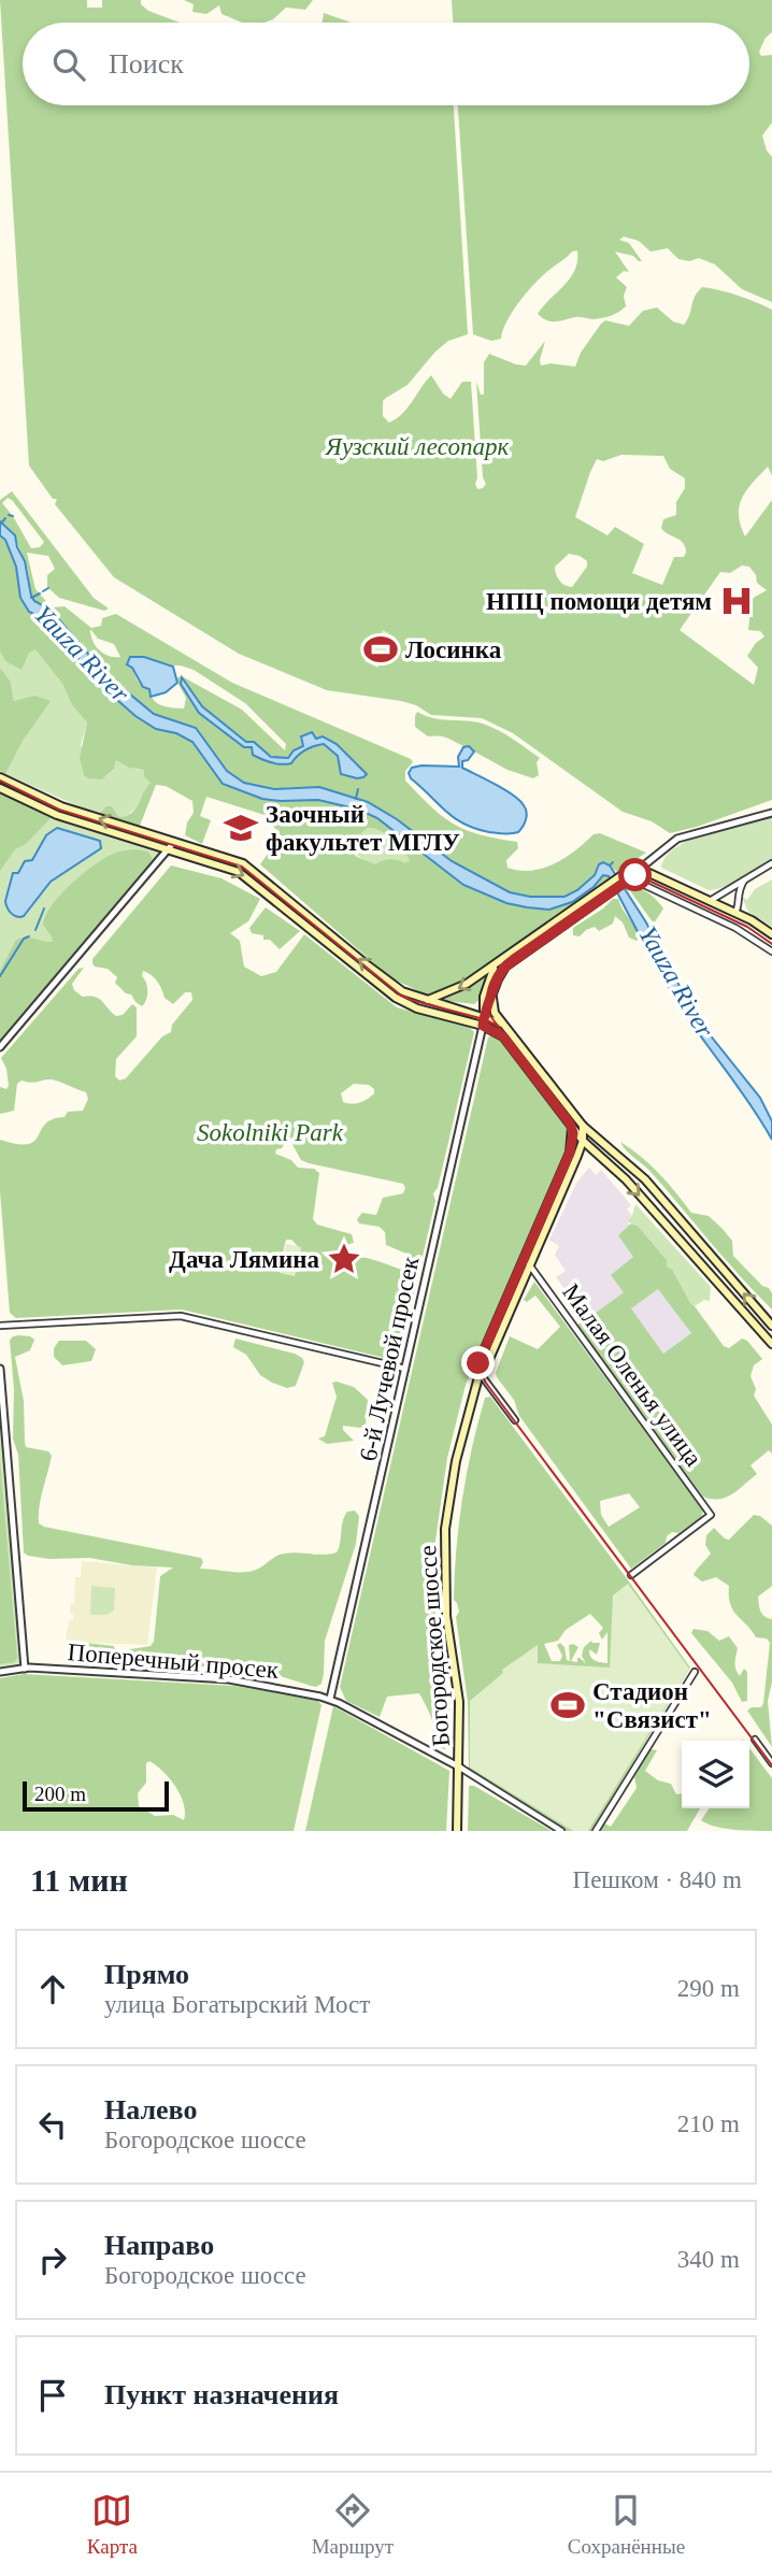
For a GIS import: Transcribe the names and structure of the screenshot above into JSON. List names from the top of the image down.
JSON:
{
  "streets": {
    "main road": ["Богородское шоссе"],
    "street": ["6-й Лучевой просек", "Малая Оленья улица", "Поперечный просек"]
  },
  "crossings": [
    ["6-й Лучевой просек", "Поперечный просек"],
    ["Малая Оленья улица", "Богородское шоссе"],
    ["Богородское шоссе", "Поперечный просек"]
  ],
  "water": ["Yauza River"],
  "parks": ["Яузский лесопарк", "Sokolniki Park"],
  "places": {
    "hospital": ["НПЦ помощи детям"],
    "sports": ["Лосинка", "Стадион \"Связист\""],
    "school or university": ["Заочный факультет МГЛУ"],
    "place": ["Дача Лямина"]
  },
  "scale_bar": "200 m",
  "page": {
    "search": "Поиск",
    "scale": "200 m",
    "heading": ["11 мин", "Пешком · 840 m"],
    "list": [
      ["Прямо", "улица Богатырский Мост", "290 m"],
      ["Налево", "Богородское шоссе", "210 m"],
      ["Направо", "Богородское шоссе", "340 m"],
      "Пункт назначения"
    ],
    "nav": ["Карта", "Маршрут", "Сохранённые"]
  }
}
